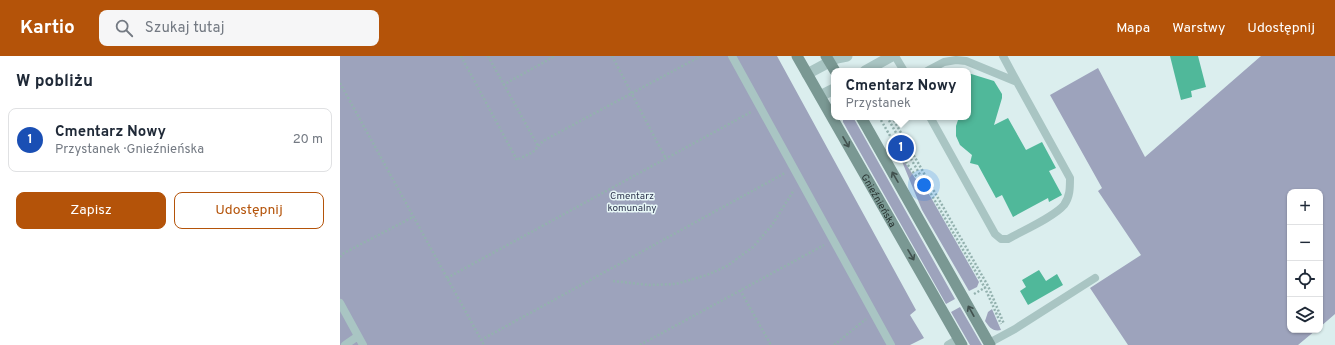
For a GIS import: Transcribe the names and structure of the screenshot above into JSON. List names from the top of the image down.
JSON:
{
  "streets": {
    "main road": ["Gnieźnieńska"]
  },
  "parks": ["Cmentarz komunalny"],
  "page": {
    "header": "Kartio",
    "search": "Szukaj tutaj",
    "nav": ["Mapa", "Warstwy", "Udostępnij"],
    "heading": "W pobliżu",
    "popup": ["Cmentarz Nowy", "Przystanek"],
    "list": [
      {
        "mark": "1",
        "name": "Cmentarz Nowy",
        "note": "Przystanek · Gnieźnieńska",
        "value": "20 m"
      }
    ],
    "pins": "1",
    "buttons": ["Zapisz", "Udostępnij"],
    "map_buttons": ["+", "−"]
  }
}
